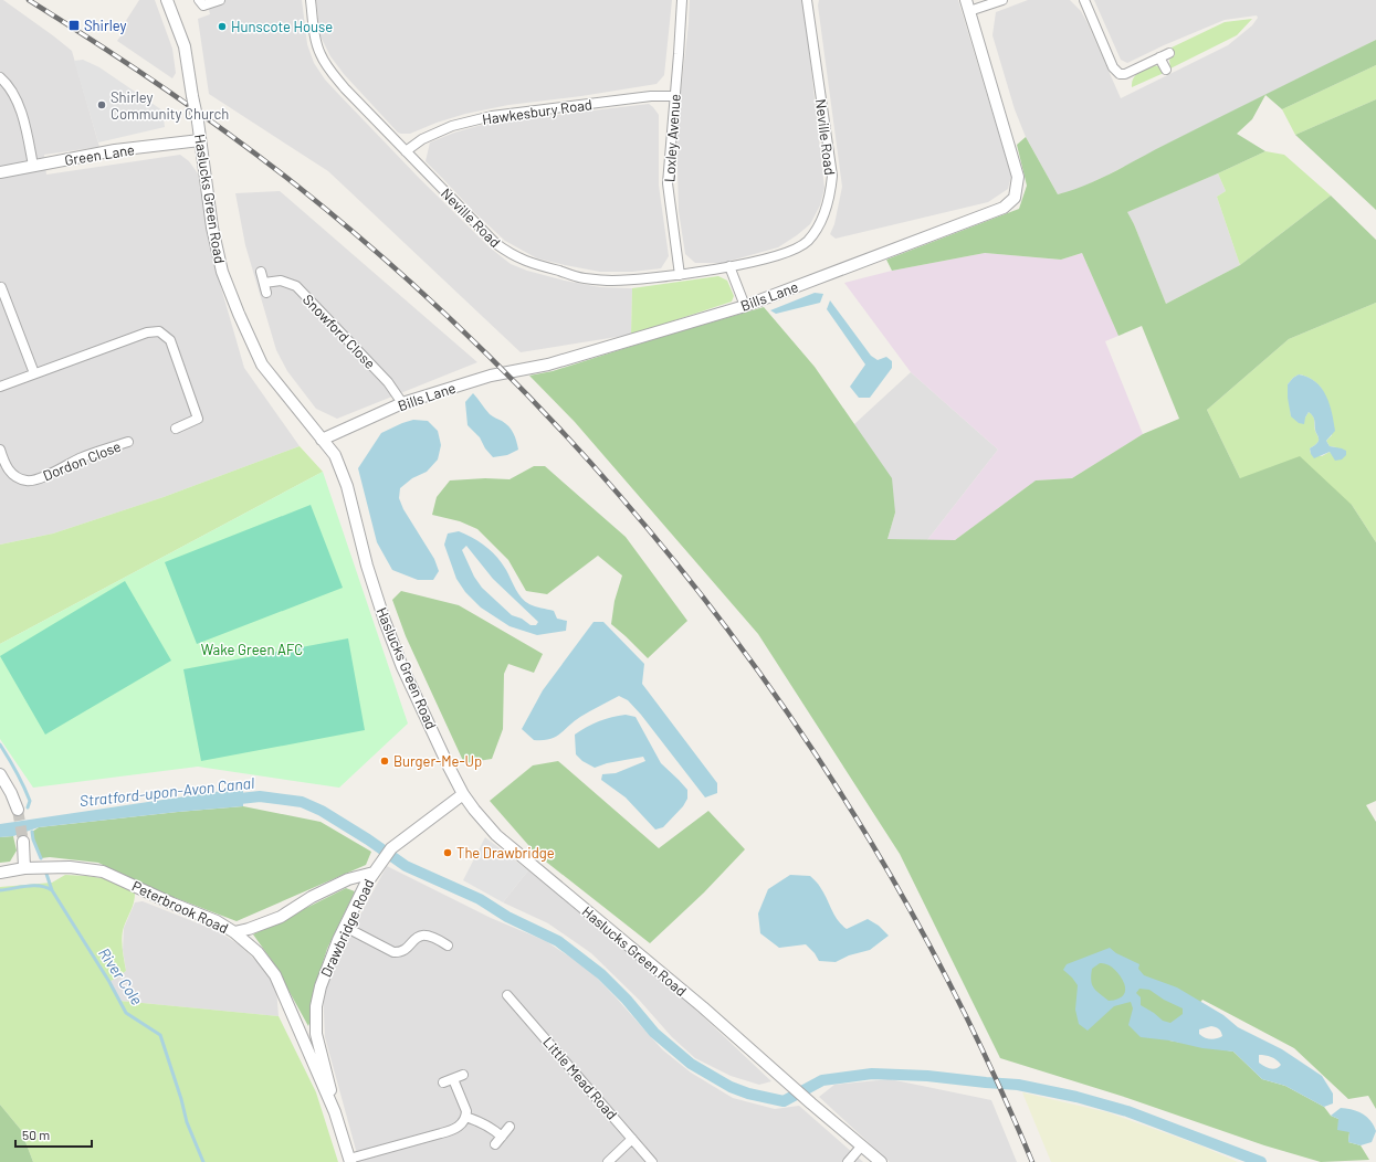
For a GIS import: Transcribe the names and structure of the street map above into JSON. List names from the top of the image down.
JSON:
{
  "streets": {
    "street": [
      "Hawkesbury Road",
      "Neville Road",
      "Loxley Avenue",
      "Green Lane",
      "Haslucks Green Road",
      "Bills Lane",
      "Snowford Close",
      "Dordon Close",
      "Peterbrook Road",
      "Drawbridge Road",
      "Little Mead Road"
    ]
  },
  "crossings": [
    ["Hawkesbury Road", "Neville Road"],
    ["Hawkesbury Road", "Loxley Avenue"],
    ["Neville Road", "Loxley Avenue"],
    ["Green Lane", "Haslucks Green Road"],
    ["Haslucks Green Road", "Bills Lane"],
    ["Haslucks Green Road", "Drawbridge Road"],
    ["Bills Lane", "Snowford Close"],
    ["Peterbrook Road", "Drawbridge Road"]
  ],
  "water": ["Stratford-upon-Avon Canal", "River Cole"],
  "parks": ["Wake Green AFC"],
  "places": {
    "transit": ["Shirley"],
    "other": [
      "Hunscote House",
      "Shirley Community Church",
      "Burger-Me-Up",
      "The Drawbridge"
    ]
  },
  "scale_bar": "50 m"
}
